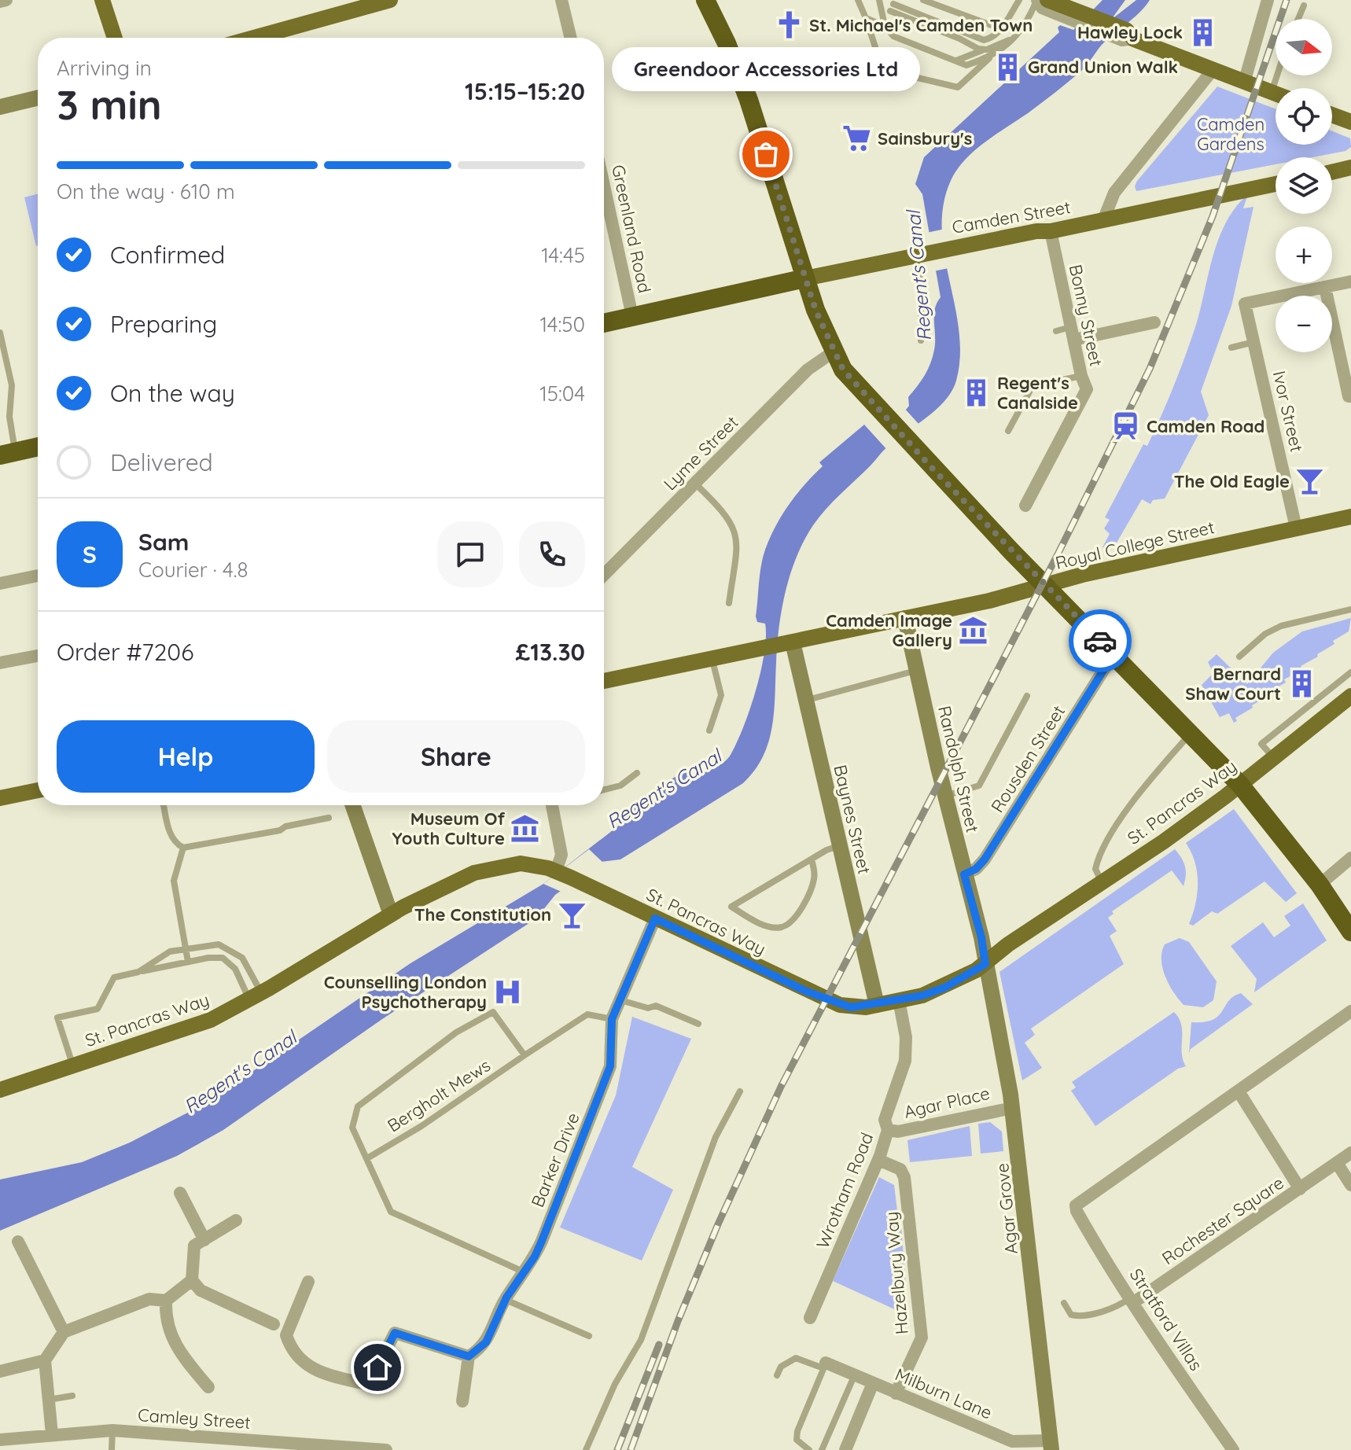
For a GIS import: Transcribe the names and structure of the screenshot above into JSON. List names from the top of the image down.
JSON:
{
  "streets": {
    "highway": ["Camden Street"],
    "main road": ["Royal College Street", "St. Pancras Way"],
    "street": [
      "Greenland Road",
      "Bonny Street",
      "Ivor Street",
      "Lyme Street",
      "Rousden Street",
      "Randolph Street",
      "Baynes Street",
      "Agar Place",
      "Barker Drive",
      "Wrotham Road",
      "Agar Grove",
      "Rochester Square",
      "Hazelbury Way",
      "Stratford Villas",
      "Milburn Lane",
      "Camley Street"
    ],
    "lane": ["Bergholt Mews"]
  },
  "crossings": [
    ["Camden Street", "Greenland Road"],
    ["Camden Street", "Bonny Street"],
    ["Ivor Street", "Royal College Street"],
    ["Royal College Street", "Randolph Street"],
    ["Royal College Street", "Baynes Street"],
    ["Rousden Street", "Randolph Street"],
    ["Randolph Street", "St. Pancras Way"],
    ["Randolph Street", "Agar Grove"],
    ["St. Pancras Way", "Baynes Street"],
    ["St. Pancras Way", "Barker Drive"],
    ["St. Pancras Way", "Wrotham Road"],
    ["St. Pancras Way", "Agar Grove"],
    ["Bergholt Mews", "Barker Drive"],
    ["Agar Place", "Wrotham Road"],
    ["Agar Place", "Agar Grove"],
    ["Wrotham Road", "Hazelbury Way"],
    ["Agar Grove", "Milburn Lane"],
    ["Rochester Square", "Stratford Villas"],
    ["Hazelbury Way", "Milburn Lane"]
  ],
  "water": ["Regent's Canal"],
  "parks": ["Camden Gardens"],
  "places": {
    "church": ["St. Michael's Camden Town"],
    "building": [
      "Hawley Lock",
      "Grand Union Walk",
      "Regent's Canalside",
      "Bernard Shaw Court"
    ],
    "supermarket": ["Sainsbury's"],
    "other": ["Greendoor Accessories Ltd"],
    "station": ["Camden Road"],
    "bar": ["The Old Eagle", "The Constitution"],
    "museum": ["Camden Image Gallery", "Museum Of Youth Culture"],
    "hospital": ["Counselling London Psychotherapy"]
  },
  "north": "right",
  "page": {
    "map_buttons": ["+", "−"],
    "heading": ["3 min", "Arriving in", "15:15–15:20"],
    "panel": [
      "Sam",
      "Courier · 4.8",
      "Order #7206",
      "£13.30"
    ],
    "bubble": "Greendoor Accessories Ltd",
    "bar": "On the way · 610 m",
    "list": [
      ["Confirmed", "14:45"],
      ["Preparing", "14:50"],
      ["On the way", "15:04"],
      "Delivered"
    ],
    "round": "S",
    "buttons": ["Help", "Share"]
  }
}
